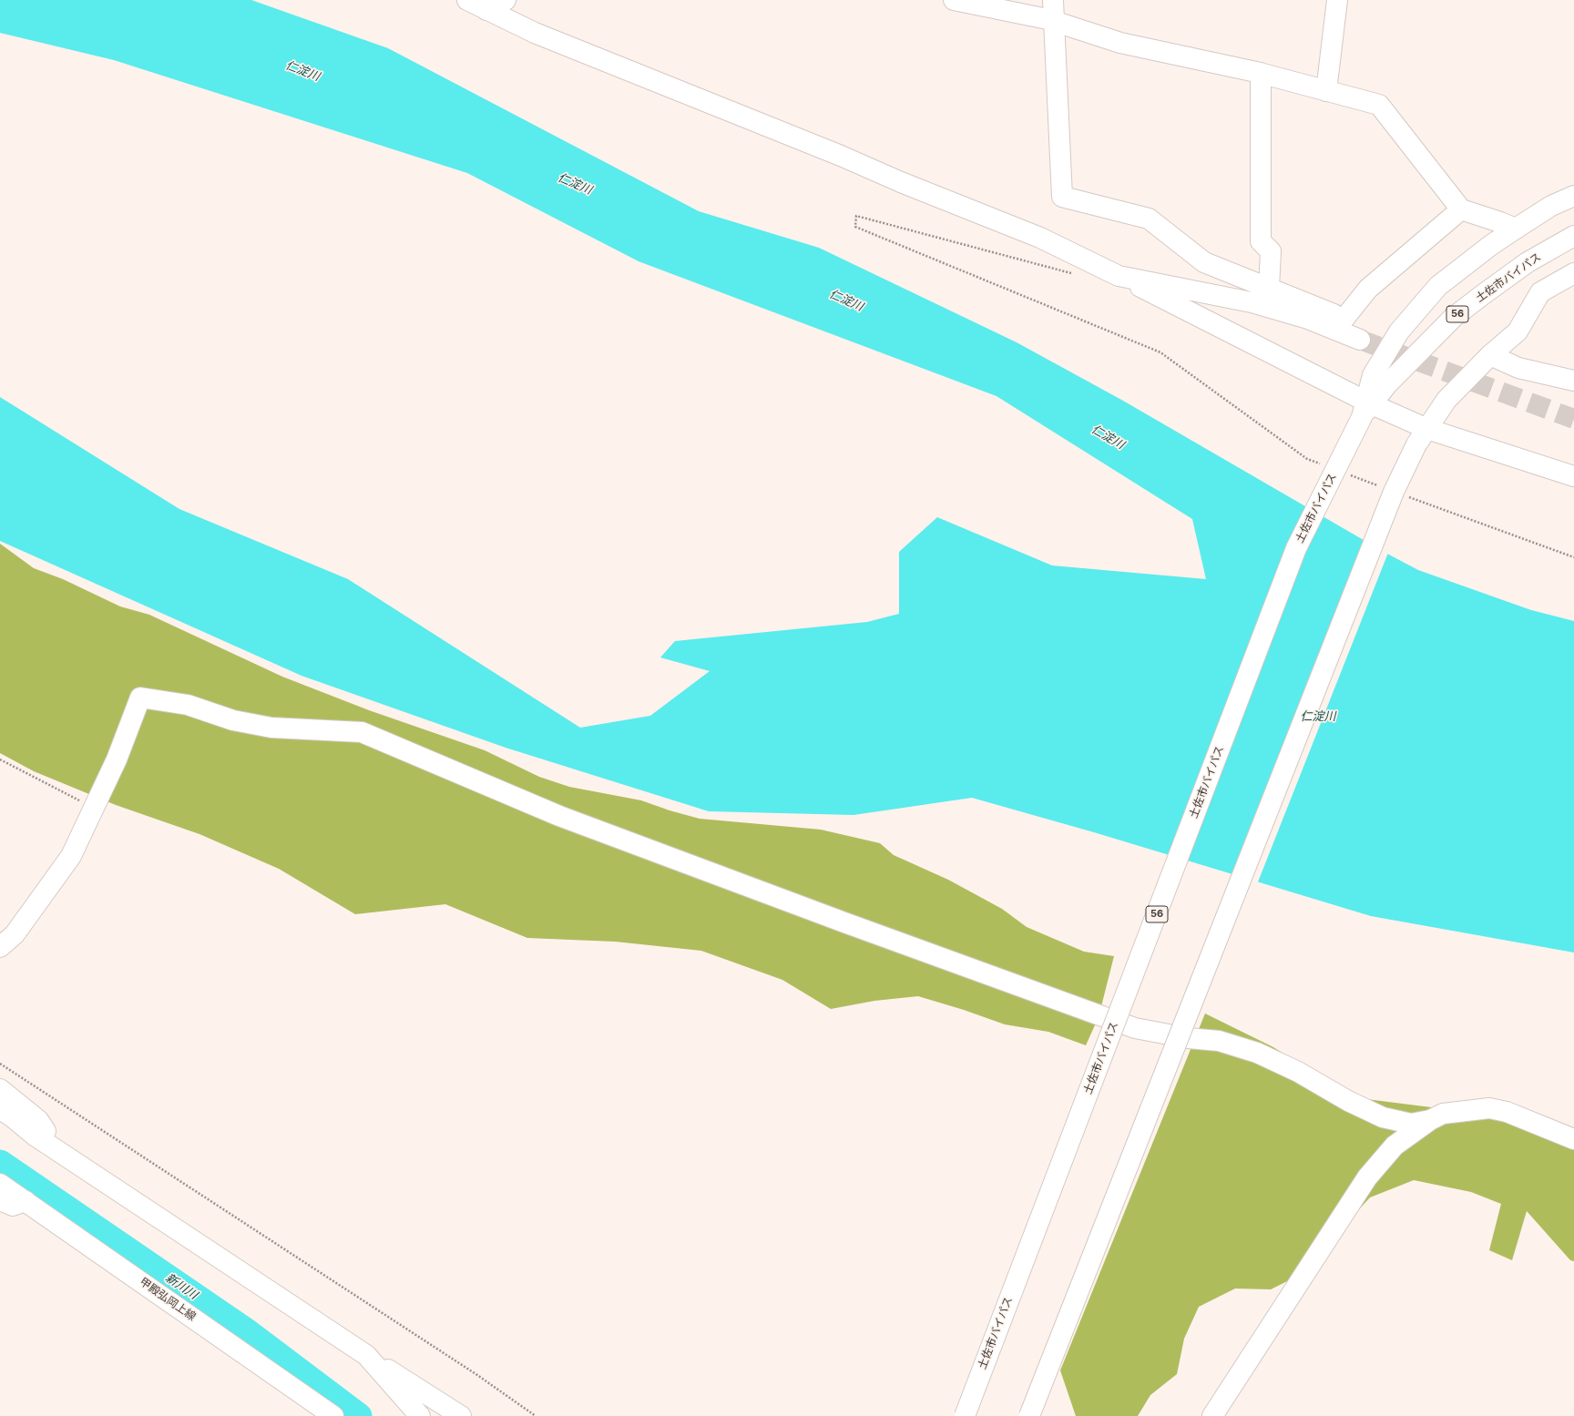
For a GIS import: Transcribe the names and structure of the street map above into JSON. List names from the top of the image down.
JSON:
{
  "streets": {
    "main road": ["土佐市バイパス", "56", "甲殿弘岡上線"]
  },
  "water": ["仁淀川", "新川川"]
}
